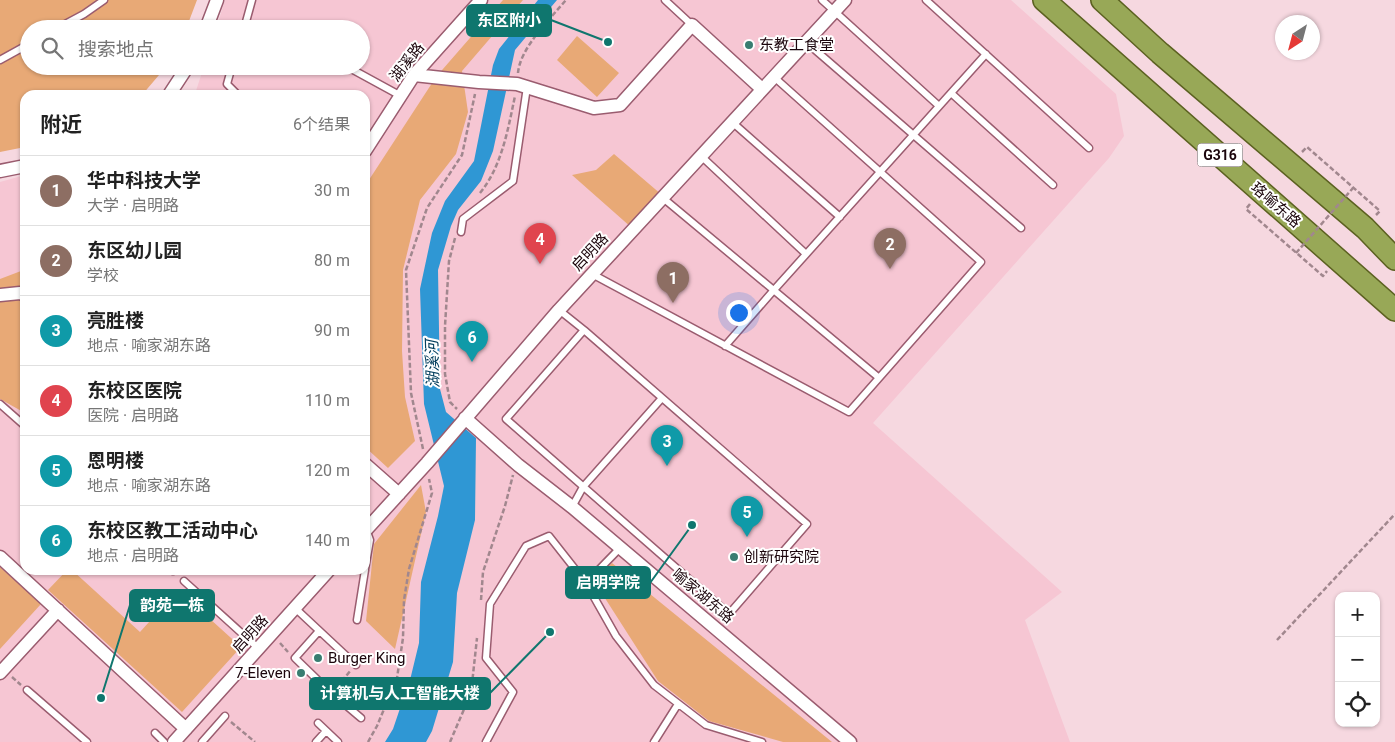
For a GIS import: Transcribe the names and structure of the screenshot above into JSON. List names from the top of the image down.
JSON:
{
  "streets": {
    "highway": ["G316", "珞喻东路"],
    "street": ["湖溪路", "启明路", "喻家湖东路"]
  },
  "crossings": [
    ["启明路", "喻家湖东路"]
  ],
  "water": ["湖溪河"],
  "places": [
    "东区附小",
    "东教工食堂",
    "启明学院",
    "创新研究院",
    "计算机与人工智能大楼",
    "Burger King",
    "7-Eleven",
    "韵苑一栋"
  ],
  "north": "bottom left",
  "page": {
    "search": "搜索地点",
    "heading": ["附近", "6个结果"],
    "list": [
      {
        "mark": "1",
        "name": "华中科技大学",
        "note": "大学 · 启明路",
        "value": "30 m"
      },
      {
        "mark": "2",
        "name": "东区幼儿园",
        "note": "学校",
        "value": "80 m"
      },
      {
        "mark": "3",
        "name": "亮胜楼",
        "note": "地点 · 喻家湖东路",
        "value": "90 m"
      },
      {
        "mark": "4",
        "name": "东校区医院",
        "note": "医院 · 启明路",
        "value": "110 m"
      },
      {
        "mark": "5",
        "name": "恩明楼",
        "note": "地点 · 喻家湖东路",
        "value": "120 m"
      },
      {
        "mark": "6",
        "name": "东校区教工活动中心",
        "note": "地点 · 启明路",
        "value": "140 m"
      }
    ],
    "pins": [
      "4",
      "2",
      "1",
      "6",
      "3",
      "5"
    ],
    "map_buttons": ["+", "−"]
  }
}
